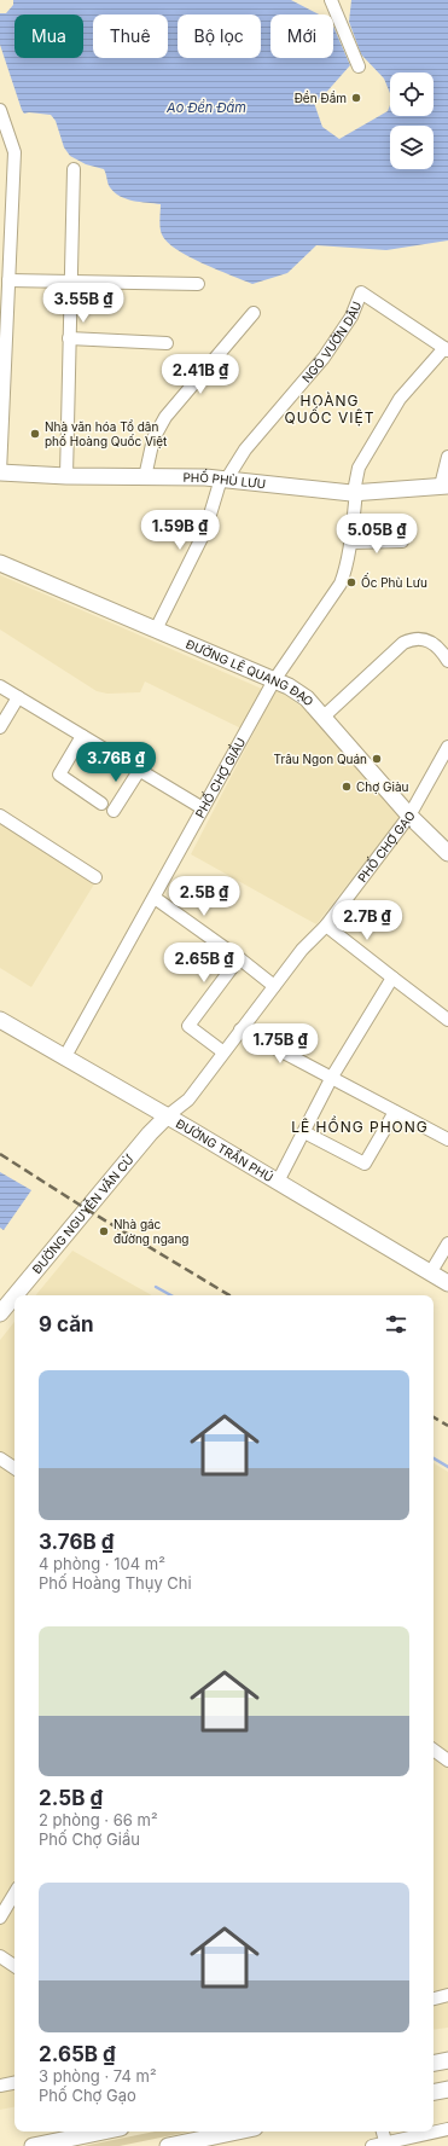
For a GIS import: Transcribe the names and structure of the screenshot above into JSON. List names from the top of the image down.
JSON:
{
  "streets": {
    "main road": [
      "PHỐ PHÙ LƯU",
      "ĐƯỜNG LÊ QUANG ĐẠO",
      "ĐƯỜNG TRẦN PHÚ",
      "ĐƯỜNG NGUYỄN VĂN CỪ"
    ],
    "street": ["NGÕ VƯỜN DÂU", "PHỐ CHỢ GIẦU", "PHỐ CHỢ GẠO"]
  },
  "crossings": [
    ["NGÕ VƯỜN DÂU", "PHỐ PHÙ LƯU"],
    ["NGÕ VƯỜN DÂU", "ĐƯỜNG LÊ QUANG ĐẠO"],
    ["NGÕ VƯỜN DÂU", "PHỐ CHỢ GIẦU"],
    ["PHỐ PHÙ LƯU", "PHỐ CHỢ GIẦU"],
    ["ĐƯỜNG LÊ QUANG ĐẠO", "PHỐ CHỢ GIẦU"],
    ["ĐƯỜNG LÊ QUANG ĐẠO", "PHỐ CHỢ GẠO"],
    ["PHỐ CHỢ GIẦU", "ĐƯỜNG TRẦN PHÚ"],
    ["PHỐ CHỢ GẠO", "ĐƯỜNG TRẦN PHÚ"],
    ["PHỐ CHỢ GẠO", "ĐƯỜNG NGUYỄN VĂN CỪ"],
    ["ĐƯỜNG TRẦN PHÚ", "ĐƯỜNG NGUYỄN VĂN CỪ"]
  ],
  "districts": ["HOÀNG QUỐC VIỆT", "LÊ HỒNG PHONG"],
  "water": ["Ao Đền Đầm"],
  "places": [
    "Đền Đầm",
    "Nhà văn hóa Tổ dân phố Hoàng Quốc Việt",
    "Ốc Phù Lưu",
    "Trâu Ngon Quán",
    "Chợ Giàu",
    "Nhà gác đường ngang"
  ],
  "page": {
    "chip": [
      "Mua",
      "Thuê",
      "Bộ lọc",
      "Mới"
    ],
    "price": [
      "3.55B ₫",
      "2.41B ₫",
      "1.59B ₫",
      "5.05B ₫",
      "3.76B ₫",
      "2.5B ₫",
      "2.7B ₫",
      "2.65B ₫",
      "1.75B ₫"
    ],
    "heading": "9 căn",
    "list": [
      {
        "name": "3.76B ₫",
        "note": "4 phòng · 104 m² · Phố Hoàng Thụy Chi"
      },
      {
        "name": "2.5B ₫",
        "note": "2 phòng · 66 m² · Phố Chợ Giầu"
      },
      {
        "name": "2.65B ₫",
        "note": "3 phòng · 74 m² · Phố Chợ Gạo"
      }
    ]
  }
}
